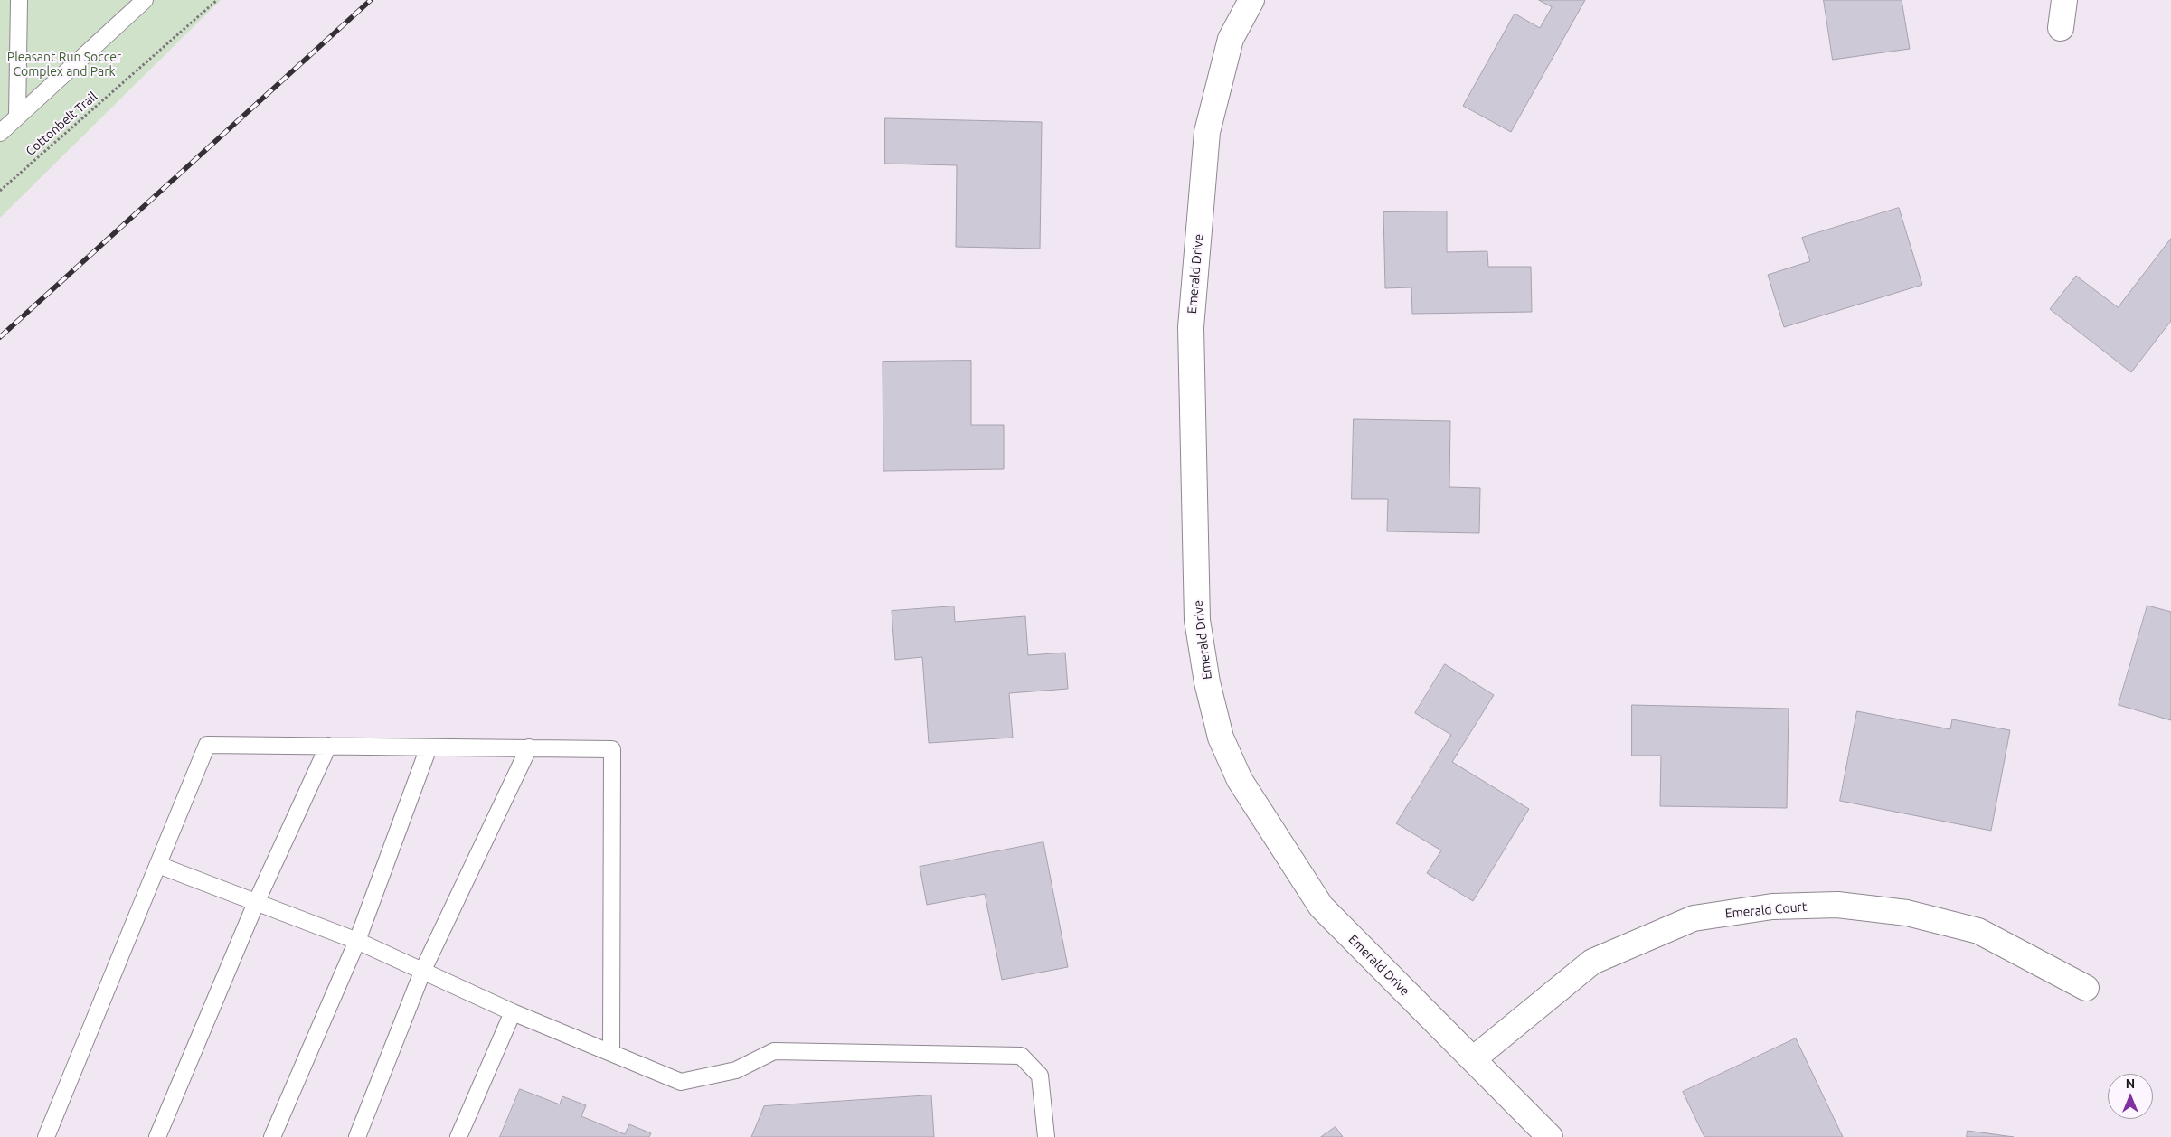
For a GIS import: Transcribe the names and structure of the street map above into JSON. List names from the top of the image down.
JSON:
{
  "streets": {
    "street": ["Emerald Drive", "Emerald Court"],
    "path": ["Cottonbelt Trail"]
  },
  "crossings": [
    ["Emerald Drive", "Emerald Court"]
  ],
  "parks": ["Pleasant Run Soccer Complex and Park"],
  "north": "top"
}
